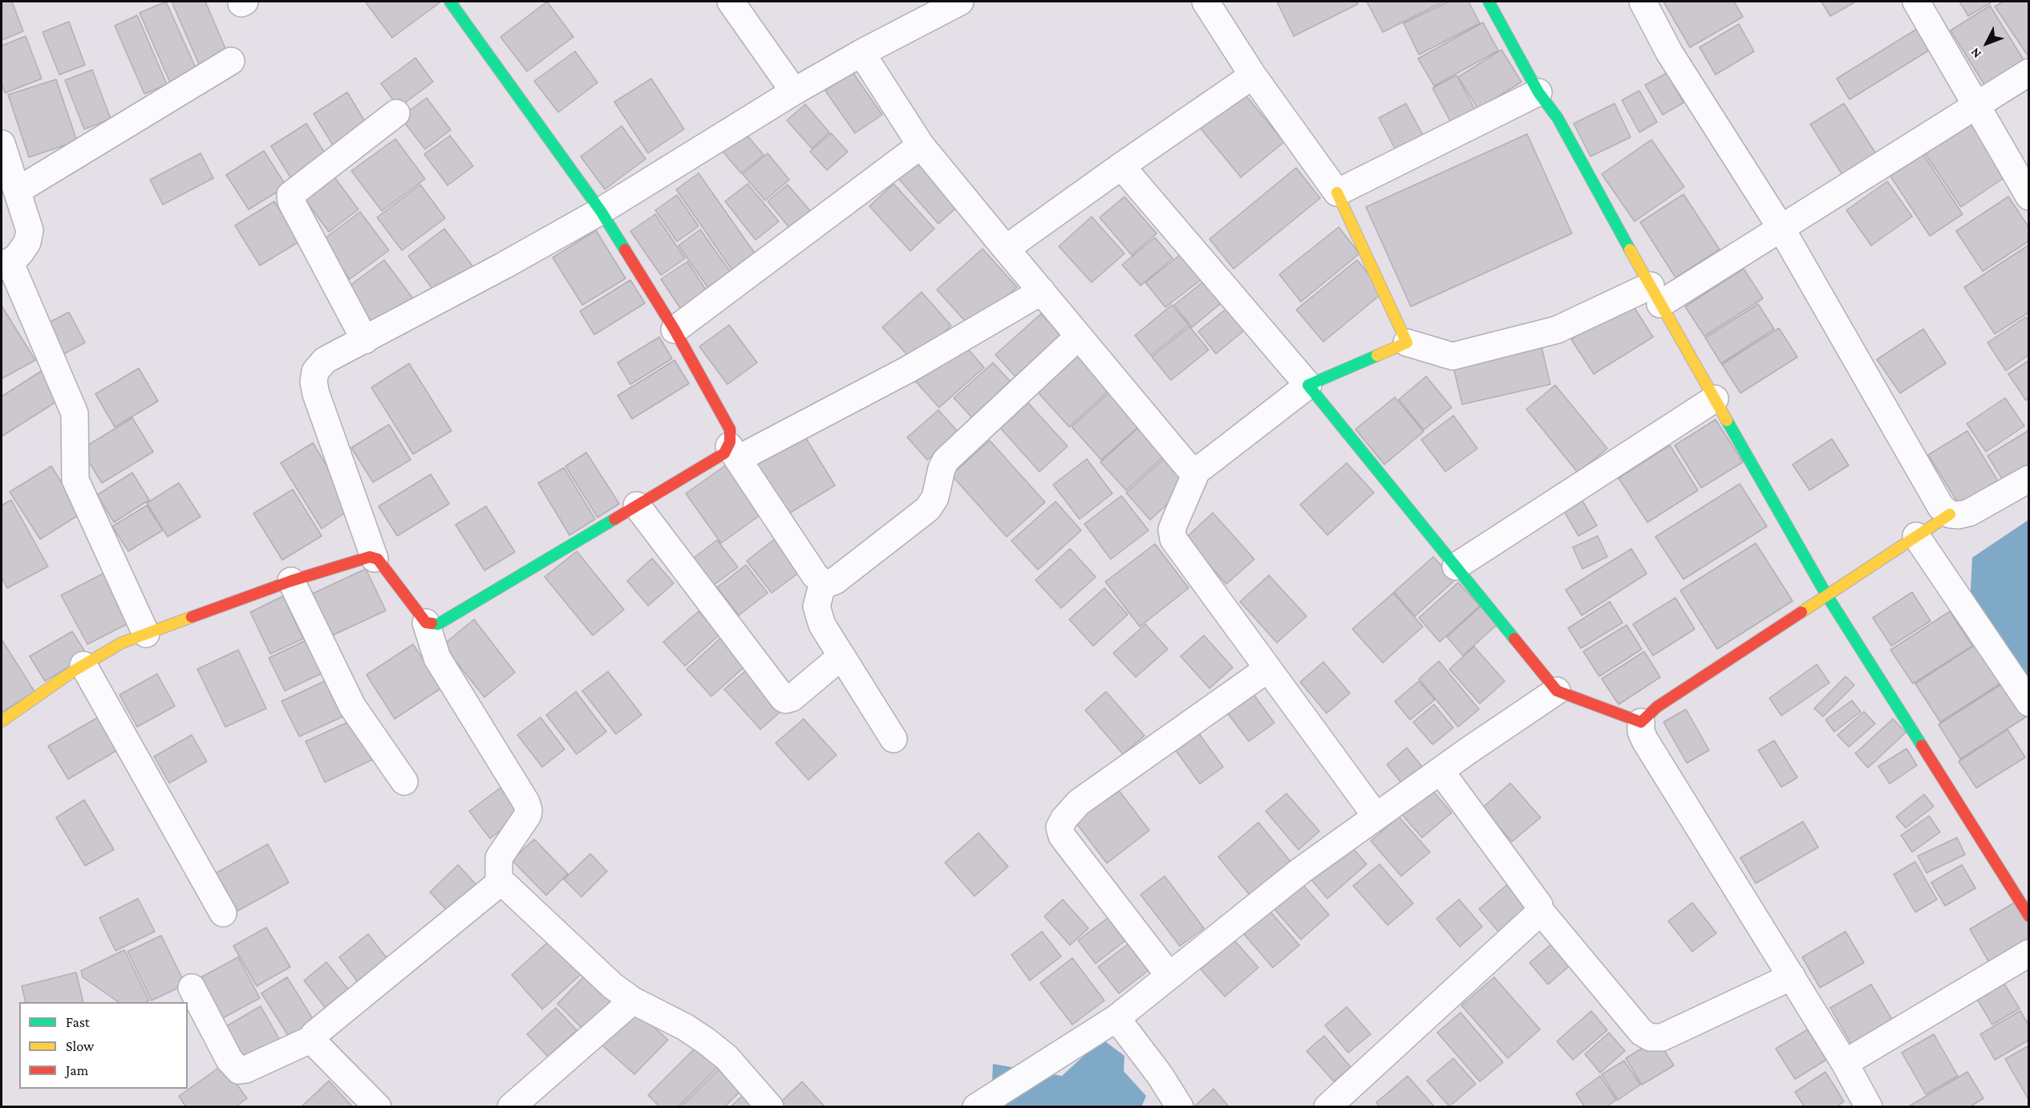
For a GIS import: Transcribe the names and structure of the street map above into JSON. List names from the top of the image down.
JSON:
{
  "legend": ["Fast", "Slow", "Jam"],
  "north": "bottom left"
}
